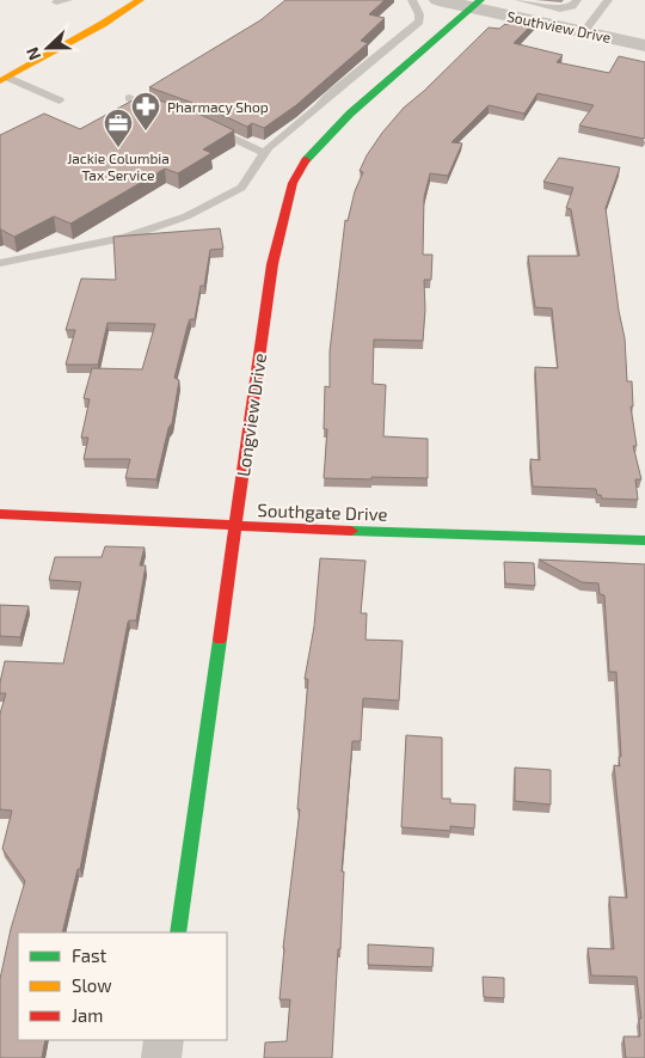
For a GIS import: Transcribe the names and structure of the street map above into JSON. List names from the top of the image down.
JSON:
{
  "streets": {
    "street": ["Southview Drive", "Longview Drive", "Southgate Drive"]
  },
  "crossings": [
    ["Southview Drive", "Longview Drive"],
    ["Longview Drive", "Southgate Drive"]
  ],
  "places": {
    "pharmacy": ["Pharmacy Shop"],
    "office": ["Jackie Columbia Tax Service"]
  },
  "legend": ["Fast", "Slow", "Jam"],
  "north": "left"
}
